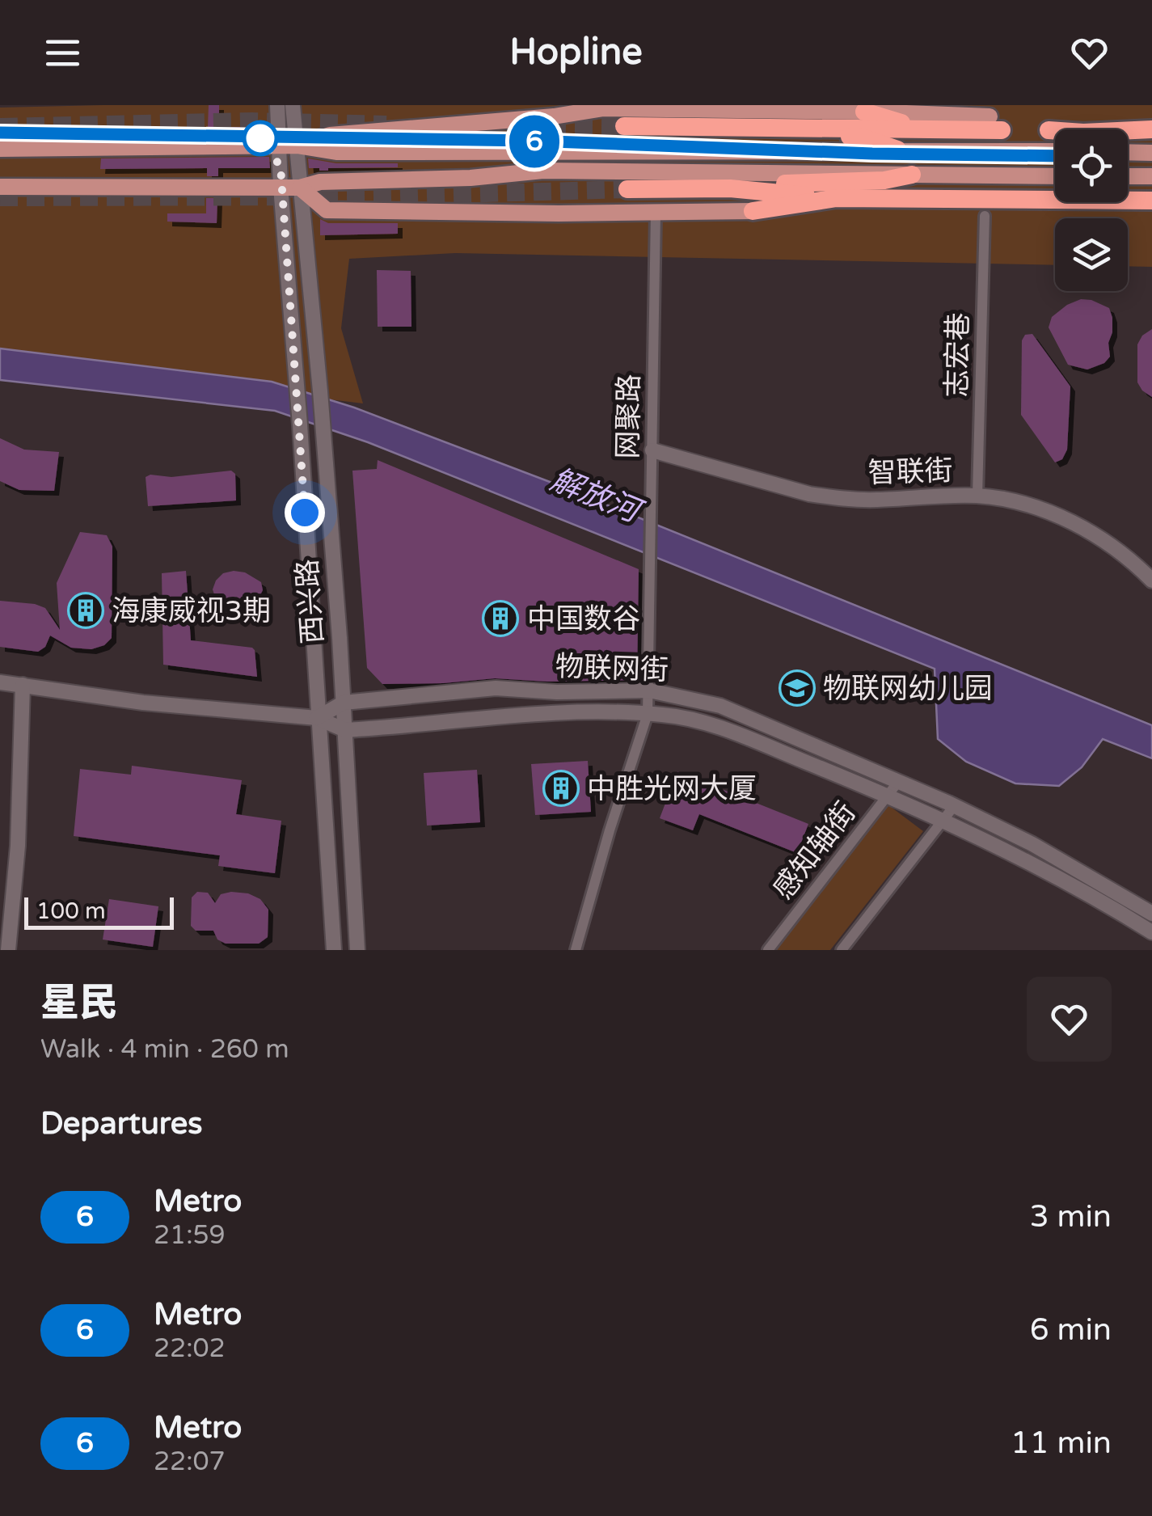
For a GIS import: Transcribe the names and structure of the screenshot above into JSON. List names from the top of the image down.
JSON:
{
  "streets": {
    "street": [
      "志宏巷",
      "网聚路",
      "智联街",
      "西兴路",
      "物联网街",
      "感知轴街"
    ]
  },
  "crossings": [
    ["志宏巷", "智联街"],
    ["网聚路", "智联街"],
    ["网聚路", "物联网街"],
    ["西兴路", "物联网街"],
    ["物联网街", "感知轴街"]
  ],
  "water": ["解放河"],
  "places": {
    "building": ["海康威视3期", "中国数谷", "中胜光网大厦"],
    "school or university": ["物联网幼儿园"]
  },
  "lines": ["metro line 6"],
  "scale_bar": "100 m",
  "page": {
    "header": "Hopline",
    "on_map": "6",
    "scale": "100 m",
    "heading": [
      ["星民", "Walk · 4 min · 260 m"],
      "Departures"
    ],
    "list": [
      {
        "mark": "6",
        "name": "Metro",
        "note": "21:59",
        "value": "3 min"
      },
      {
        "mark": "6",
        "name": "Metro",
        "note": "22:02",
        "value": "6 min"
      },
      {
        "mark": "6",
        "name": "Metro",
        "note": "22:07",
        "value": "11 min"
      }
    ]
  }
}
